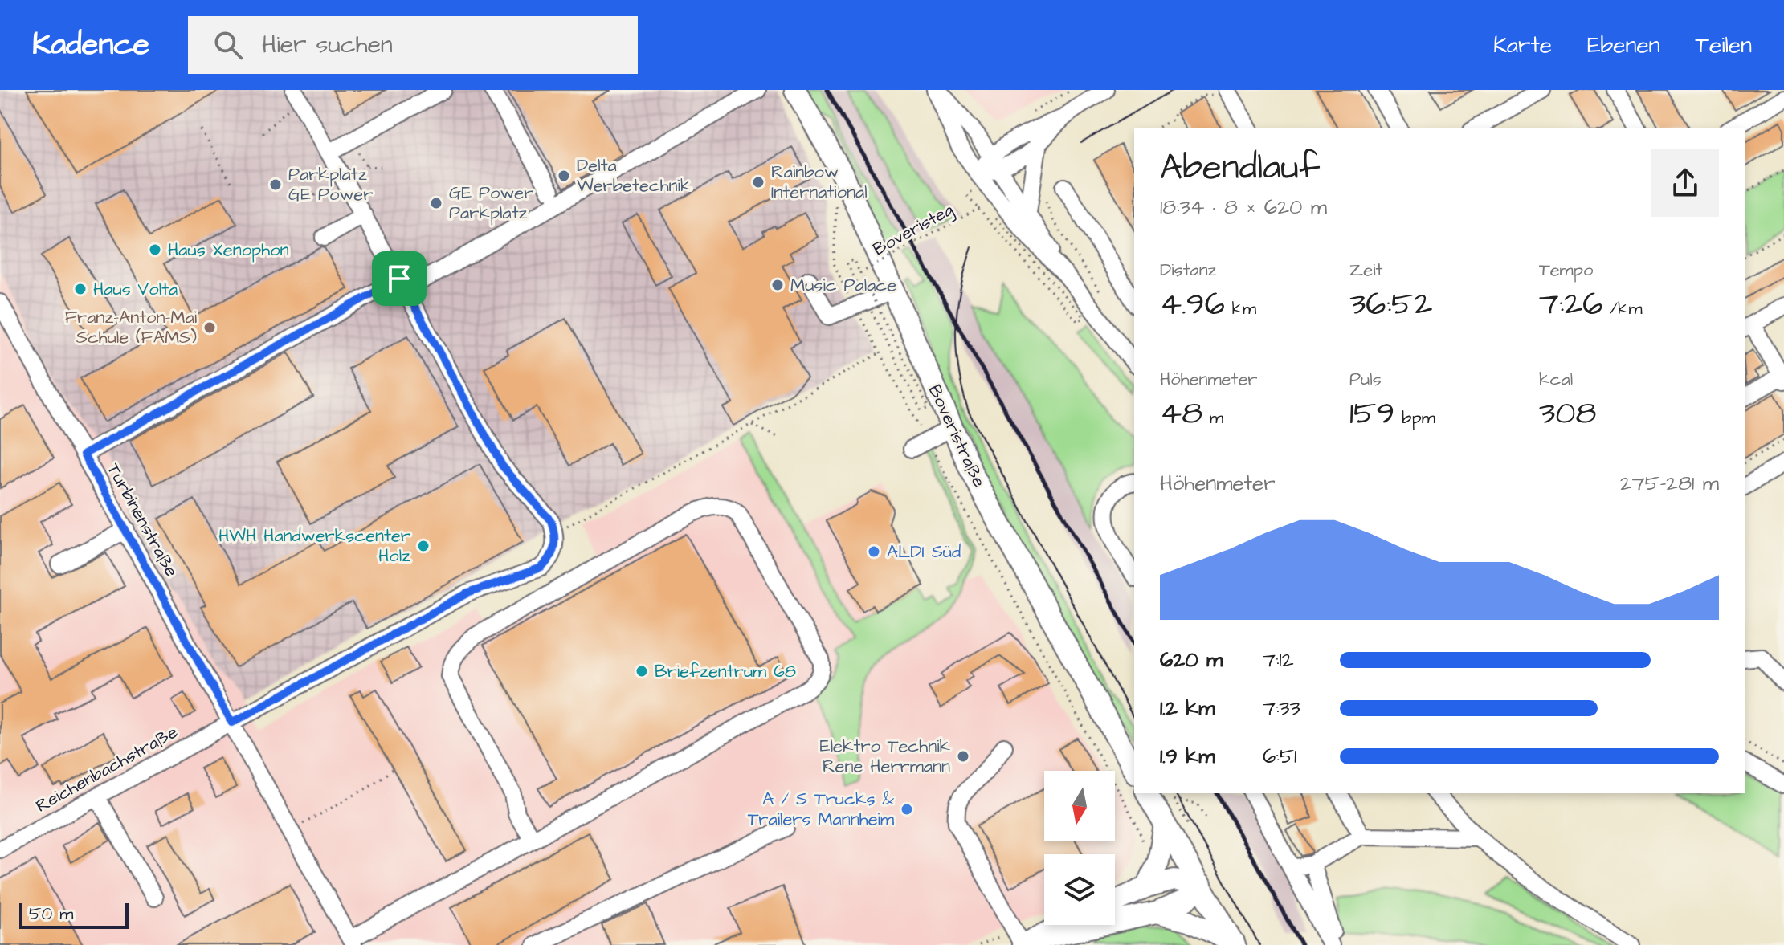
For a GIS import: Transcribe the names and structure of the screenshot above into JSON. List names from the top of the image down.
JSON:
{
  "streets": {
    "main road": ["Boveristraße"],
    "street": ["Turbinenstraße", "Reichenbachstraße"],
    "path": ["Boveristeg"]
  },
  "crossings": [
    ["Turbinenstraße", "Reichenbachstraße"]
  ],
  "places": [
    "Delta Werbetechnik",
    "Rainbow International",
    "Parkplatz GE Power",
    "GE Power Parkplatz",
    "Haus Xenophon",
    "Music Palace",
    "Haus Volta",
    "Franz-Anton-Mai Schule (FAMS)",
    "HWH Handwerkscenter Holz",
    "ALDI Süd",
    "Briefzentrum 68",
    "Elektro Technik Rene Herrmann",
    "A / S Trucks & Trailers Mannheim"
  ],
  "scale_bar": "50 m",
  "north": "bottom",
  "page": {
    "header": "Kadence",
    "search": "Hier suchen",
    "nav": ["Karte", "Ebenen", "Teilen"],
    "heading": ["Abendlauf", "18:34 · 8 × 620 m"],
    "stats": [
      ["Distanz", "4.96 km"],
      ["Zeit", "36:52"],
      ["Tempo", "7:26 /km"],
      ["Höhenmeter", "48 m"],
      ["Puls", "159 bpm"],
      ["kcal", "308"]
    ],
    "chart": ["Höhenmeter", "275–281 m"],
    "list": [
      {
        "name": "620 m",
        "note": "7:12"
      },
      {
        "name": "1.2 km",
        "note": "7:33"
      },
      {
        "name": "1.9 km",
        "note": "6:51"
      }
    ],
    "scale": "50 m"
  }
}
